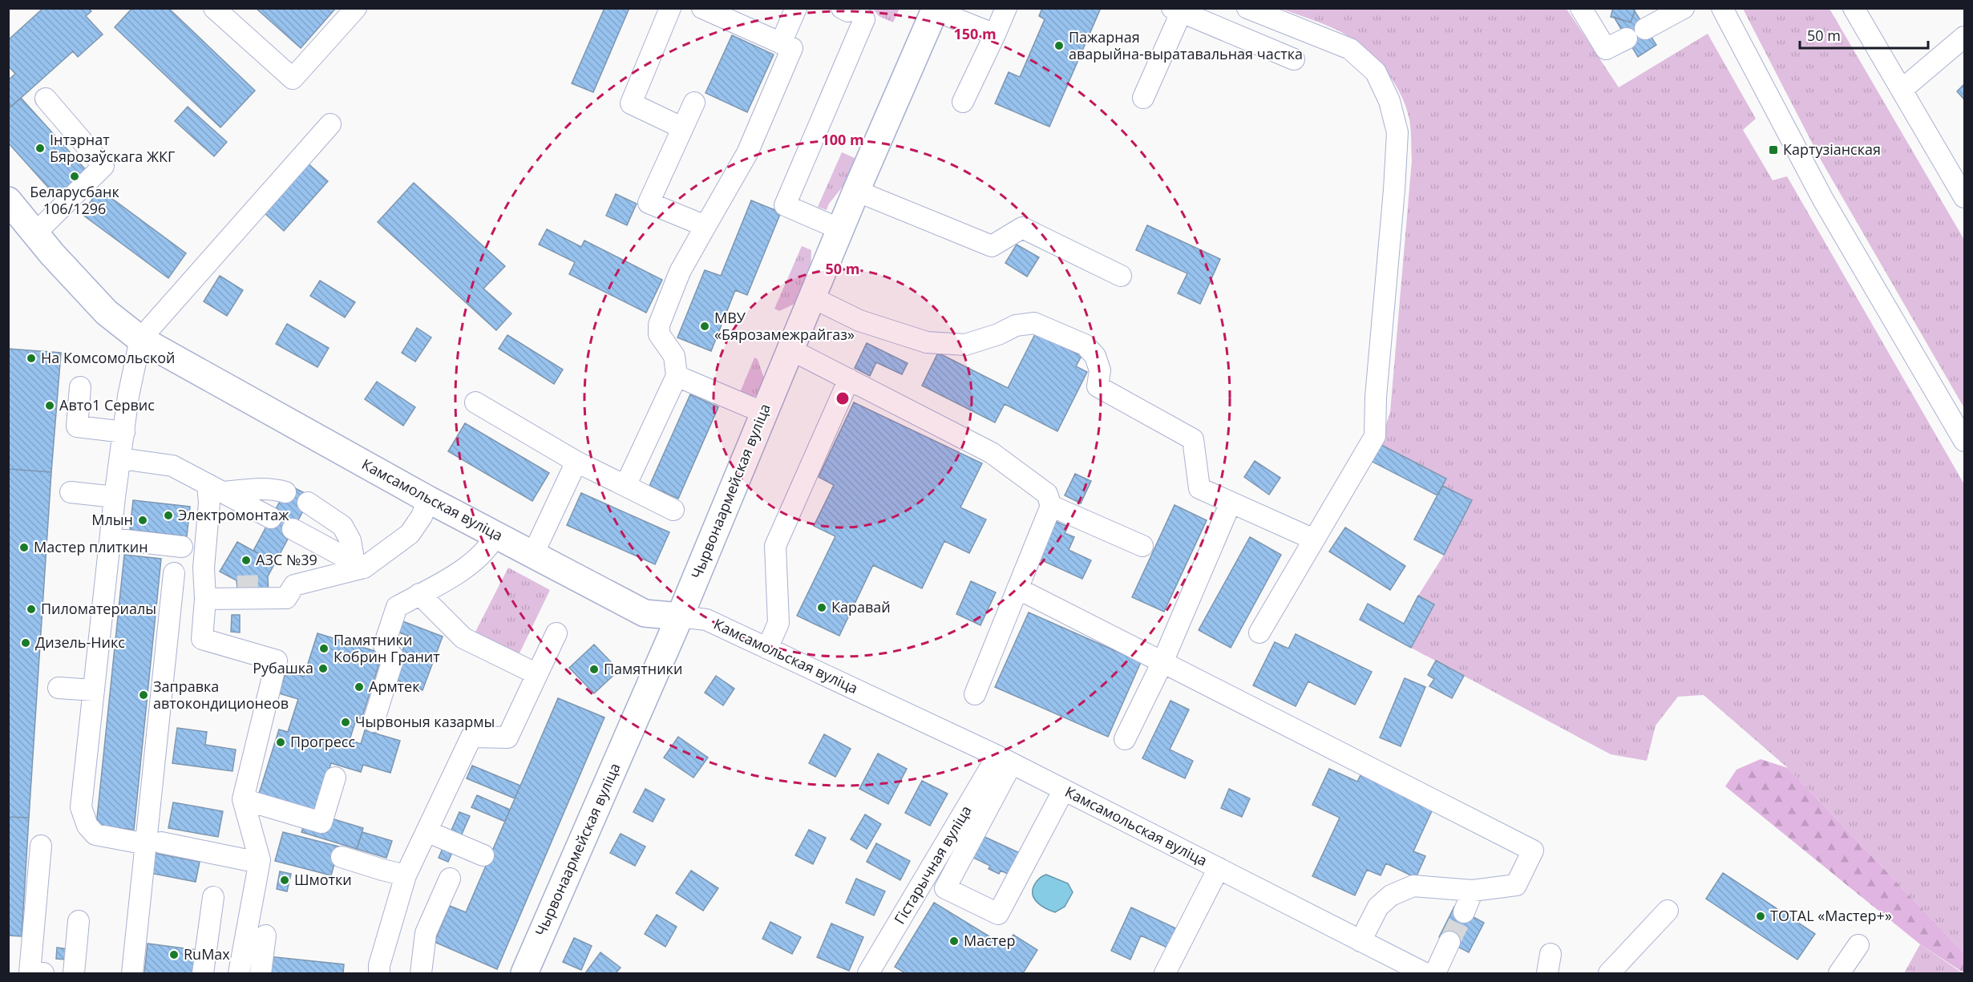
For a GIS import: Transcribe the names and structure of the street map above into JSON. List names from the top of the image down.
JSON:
{
  "streets": {
    "main road": ["Чырвонаармейская вуліца", "Камсамольская вуліца"],
    "street": ["Гістарычная вуліца"]
  },
  "crossings": [
    ["Чырвонаармейская вуліца", "Камсамольская вуліца"],
    ["Камсамольская вуліца", "Гістарычная вуліца"]
  ],
  "places": {
    "other": [
      "Пажарная аварыйна-выратавальная частка",
      "Інтэрнат Бярозаўскага ЖКГ",
      "Беларусбанк 106/1296",
      "МВУ «Бярозамежрайгаз»",
      "На Комсомольской",
      "Авто1 Сервис",
      "Электромонтаж",
      "Млын",
      "Мастер плиткин",
      "АЗС №39",
      "Каравай",
      "Пиломатериалы",
      "Дизель-Никс",
      "Памятники Кобрин Гранит",
      "Рубашка",
      "Памятники",
      "Армтек",
      "Заправка автокондиционеов",
      "Чырвоныя казармы",
      "Прогресс",
      "Шмотки",
      "TOTAL «Мастер+»",
      "Мастер",
      "RuMax"
    ],
    "transit": ["Картузіанская"]
  },
  "scale_bar": "50 m",
  "rings": ["150 m", "100 m", "50 m"]
}
